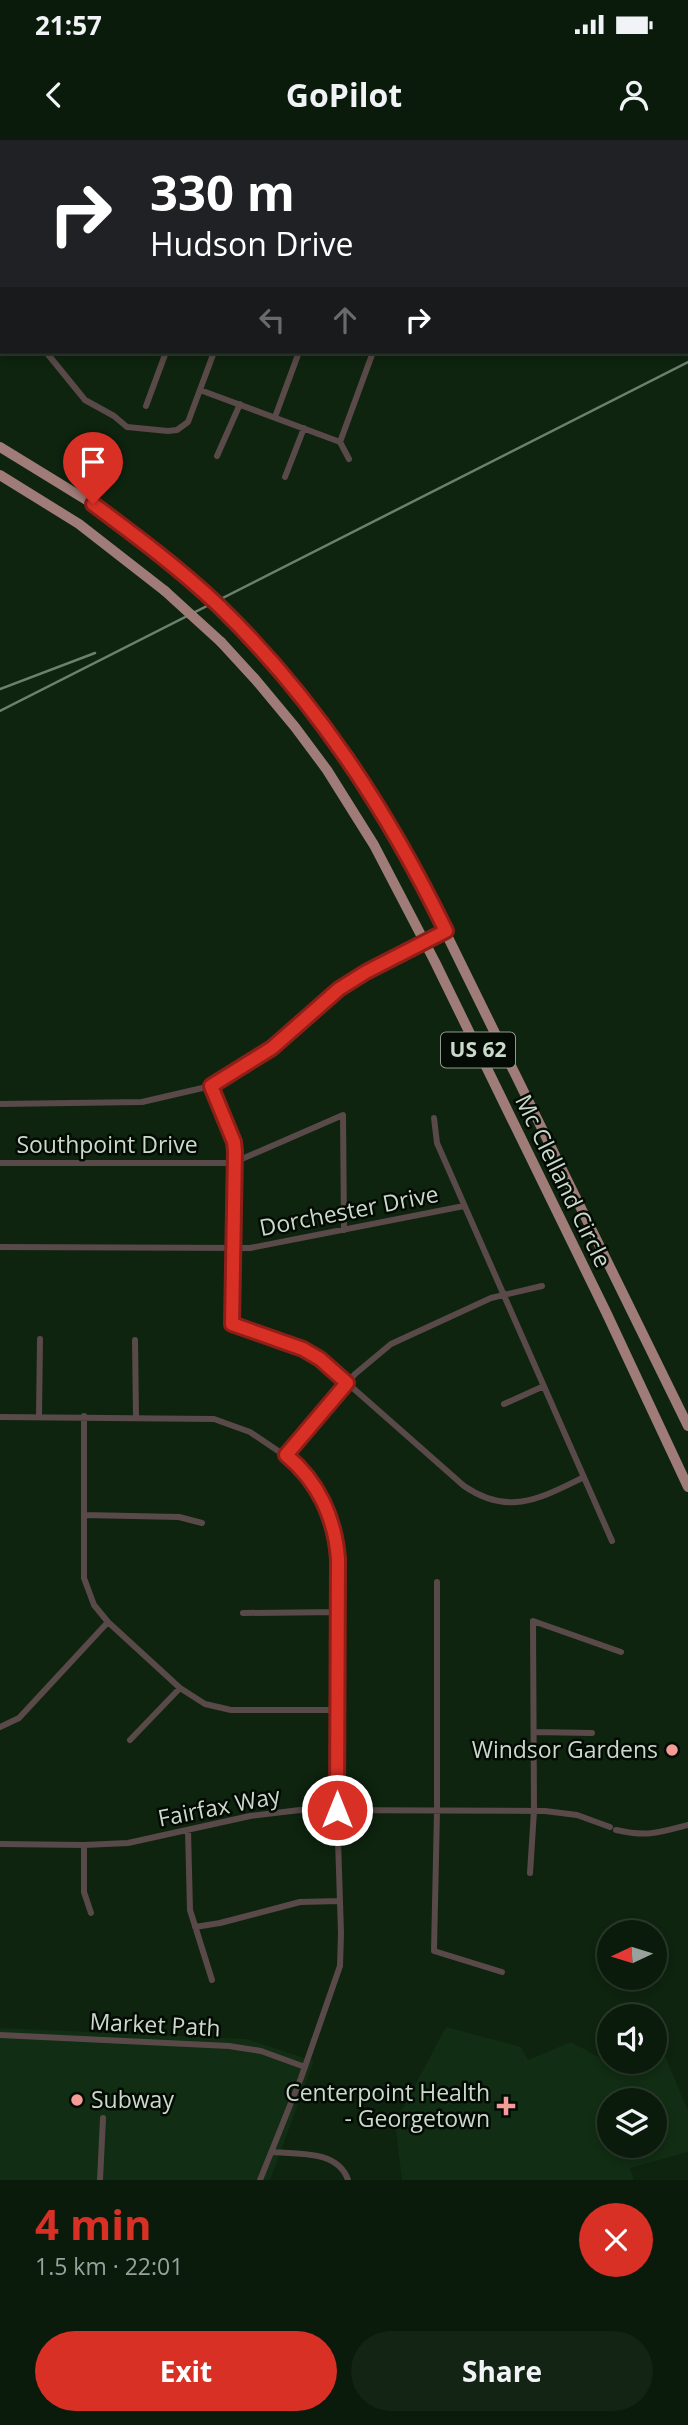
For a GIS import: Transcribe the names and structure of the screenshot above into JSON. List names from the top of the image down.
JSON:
{
  "streets": {
    "highway": ["US 62", "Mc Clelland Circle"],
    "street": [
      "Southpoint Drive",
      "Dorchester Drive",
      "Fairfax Way",
      "Market Path"
    ]
  },
  "crossings": [
    ["Southpoint Drive", "Dorchester Drive"]
  ],
  "places": {
    "other": ["Windsor Gardens", "Subway"],
    "health": ["Centerpoint Health - Georgetown"]
  },
  "north": "left",
  "page": {
    "status": "21:57",
    "header": "GoPilot",
    "turn": ["330 m", "Hudson Drive"],
    "heading": ["4 min", "1.5 km · 22:01"],
    "buttons": ["Exit", "Share"]
  }
}
